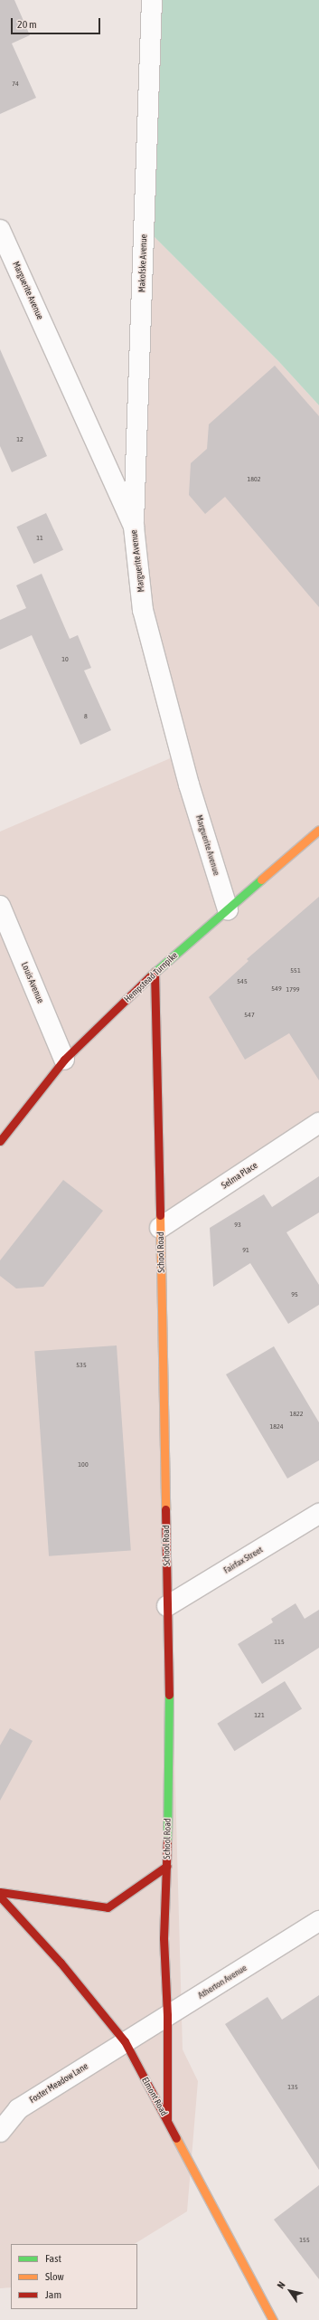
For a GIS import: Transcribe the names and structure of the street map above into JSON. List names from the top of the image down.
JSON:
{
  "streets": {
    "main road": ["Hempstead Turnpike", "School Road", "Elmont Road"],
    "street": [
      "Makofske Avenue",
      "Marguerite Avenue",
      "Louis Avenue",
      "Selma Place",
      "Fairfax Street",
      "Atherton Avenue",
      "Foster Meadow Lane"
    ]
  },
  "crossings": [
    ["Makofske Avenue", "Marguerite Avenue"],
    ["Marguerite Avenue", "Hempstead Turnpike"],
    ["Hempstead Turnpike", "Louis Avenue"],
    ["Hempstead Turnpike", "School Road"],
    ["Selma Place", "School Road"],
    ["School Road", "Fairfax Street"],
    ["School Road", "Atherton Avenue"],
    ["School Road", "Elmont Road"],
    ["Atherton Avenue", "Foster Meadow Lane"],
    ["Atherton Avenue", "Elmont Road"],
    ["Foster Meadow Lane", "Elmont Road"]
  ],
  "house_numbers": [
    "74",
    "12",
    "1802",
    "11",
    "10",
    "8",
    "551",
    "545",
    "549",
    "1799",
    "547",
    "93",
    "91",
    "95",
    "535",
    "1822",
    "1824",
    "100",
    "115",
    "121",
    "135",
    "155"
  ],
  "legend": ["Fast", "Slow", "Jam"],
  "scale_bar": "20 m",
  "north": "top left"
}
